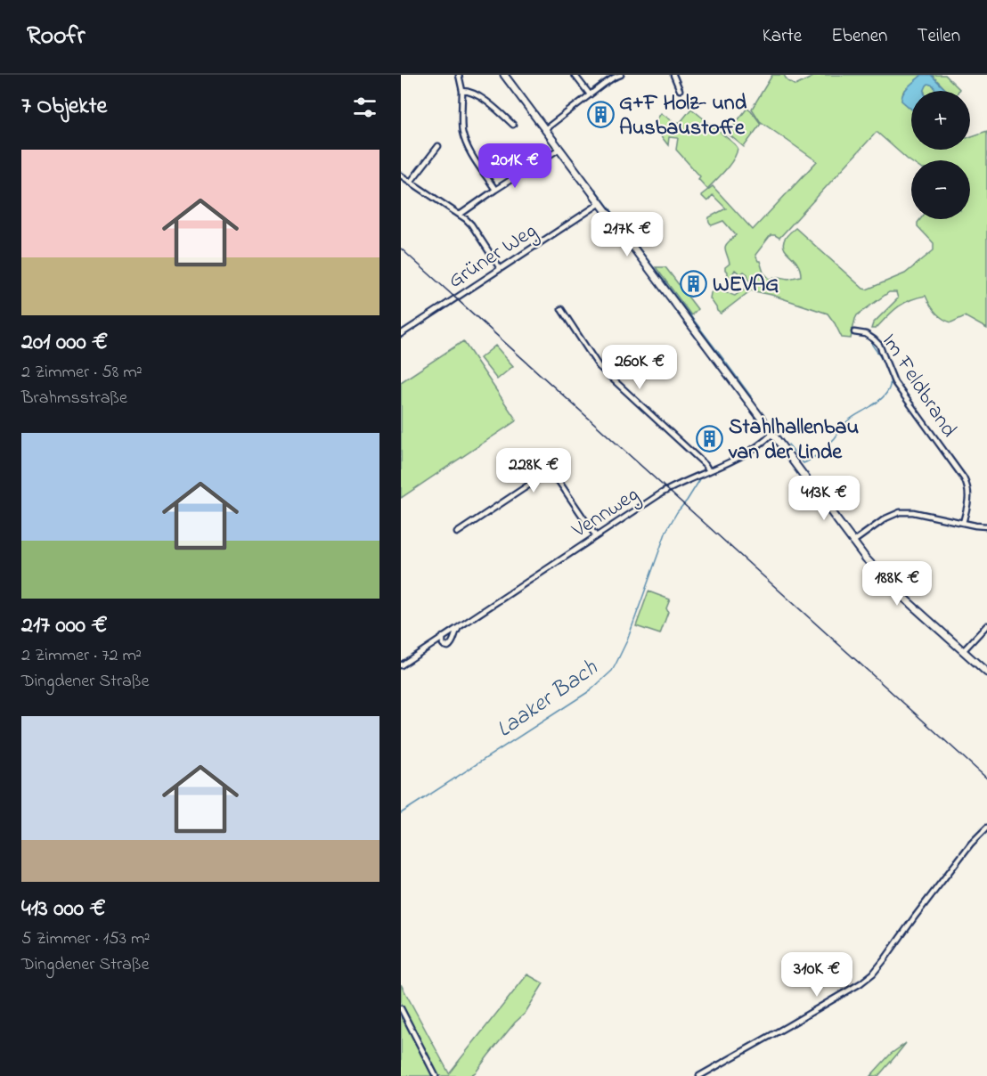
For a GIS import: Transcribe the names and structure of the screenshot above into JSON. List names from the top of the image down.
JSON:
{
  "streets": {
    "street": ["Grüner Weg", "Im Feldbrand", "Vennweg"]
  },
  "water": ["Laaker Bach"],
  "places": {
    "building": ["G+F Holz- und Ausbaustoffe", "WEVAG", "Stahlhallenbau van der Linde"]
  },
  "page": {
    "header": "Roofr",
    "nav": ["Karte", "Ebenen", "Teilen"],
    "heading": "7 Objekte",
    "map_buttons": ["+", "−"],
    "list": [
      {
        "name": "201 000 €",
        "note": "2 Zimmer · 58 m² · Brahmsstraße"
      },
      {
        "name": "217 000 €",
        "note": "2 Zimmer · 72 m² · Dingdener Straße"
      },
      {
        "name": "413 000 €",
        "note": "5 Zimmer · 153 m² · Dingdener Straße"
      }
    ],
    "price": [
      "201K €",
      "217K €",
      "260K €",
      "228K €",
      "413K €",
      "188K €",
      "310K €"
    ]
  }
}
